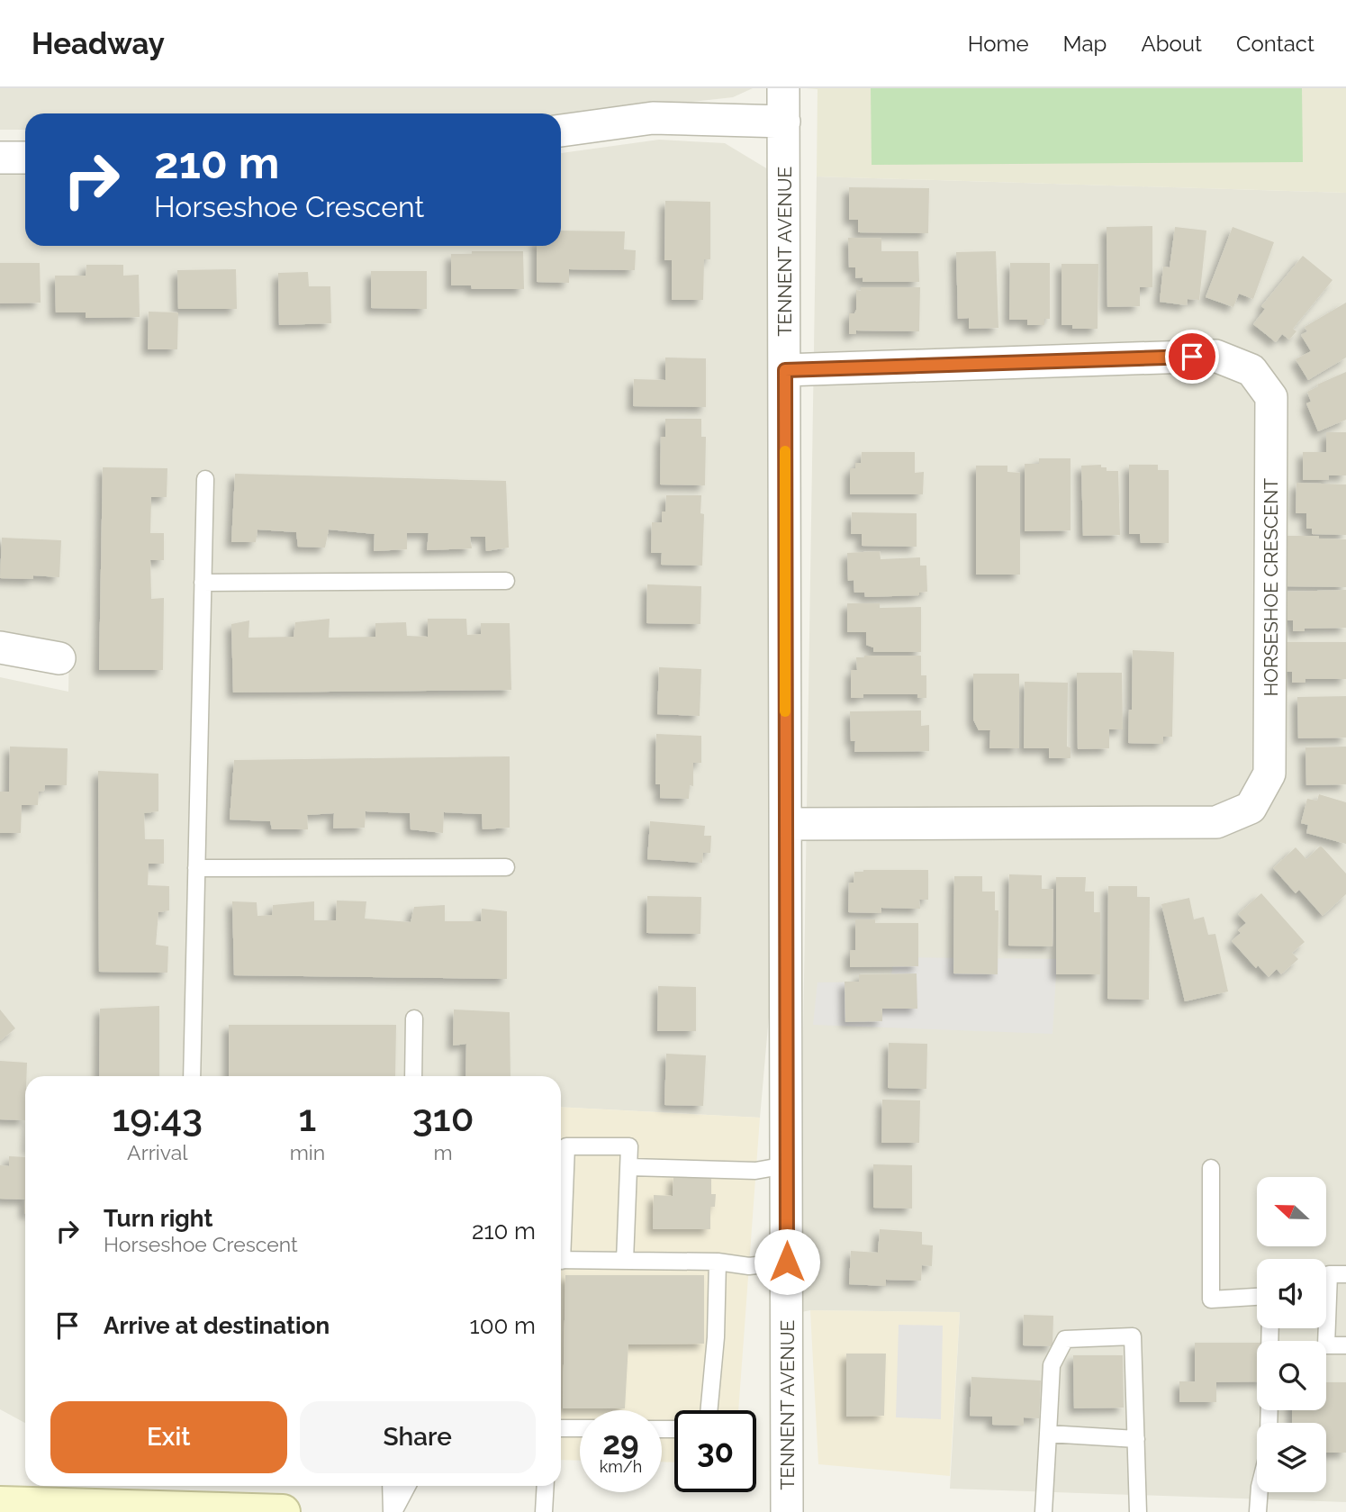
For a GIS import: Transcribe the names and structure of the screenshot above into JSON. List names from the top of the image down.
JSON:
{
  "streets": {
    "street": ["TENNENT AVENUE", "HORSESHOE CRESCENT"]
  },
  "crossings": [
    ["TENNENT AVENUE", "HORSESHOE CRESCENT"]
  ],
  "north": "left",
  "page": {
    "header": "Headway",
    "nav": [
      "Home",
      "Map",
      "About",
      "Contact"
    ],
    "turn": ["210 m", "Horseshoe Crescent"],
    "eta": [
      "19:43",
      "Arrival",
      "1",
      "min",
      "310",
      "m"
    ],
    "list": [
      {
        "name": "Turn right",
        "note": "Horseshoe Crescent",
        "value": "210 m"
      },
      {
        "name": "Arrive at destination",
        "value": "100 m"
      }
    ],
    "buttons": ["Exit", "Share"],
    "speed": "29 km/h",
    "limit": "30"
  }
}
